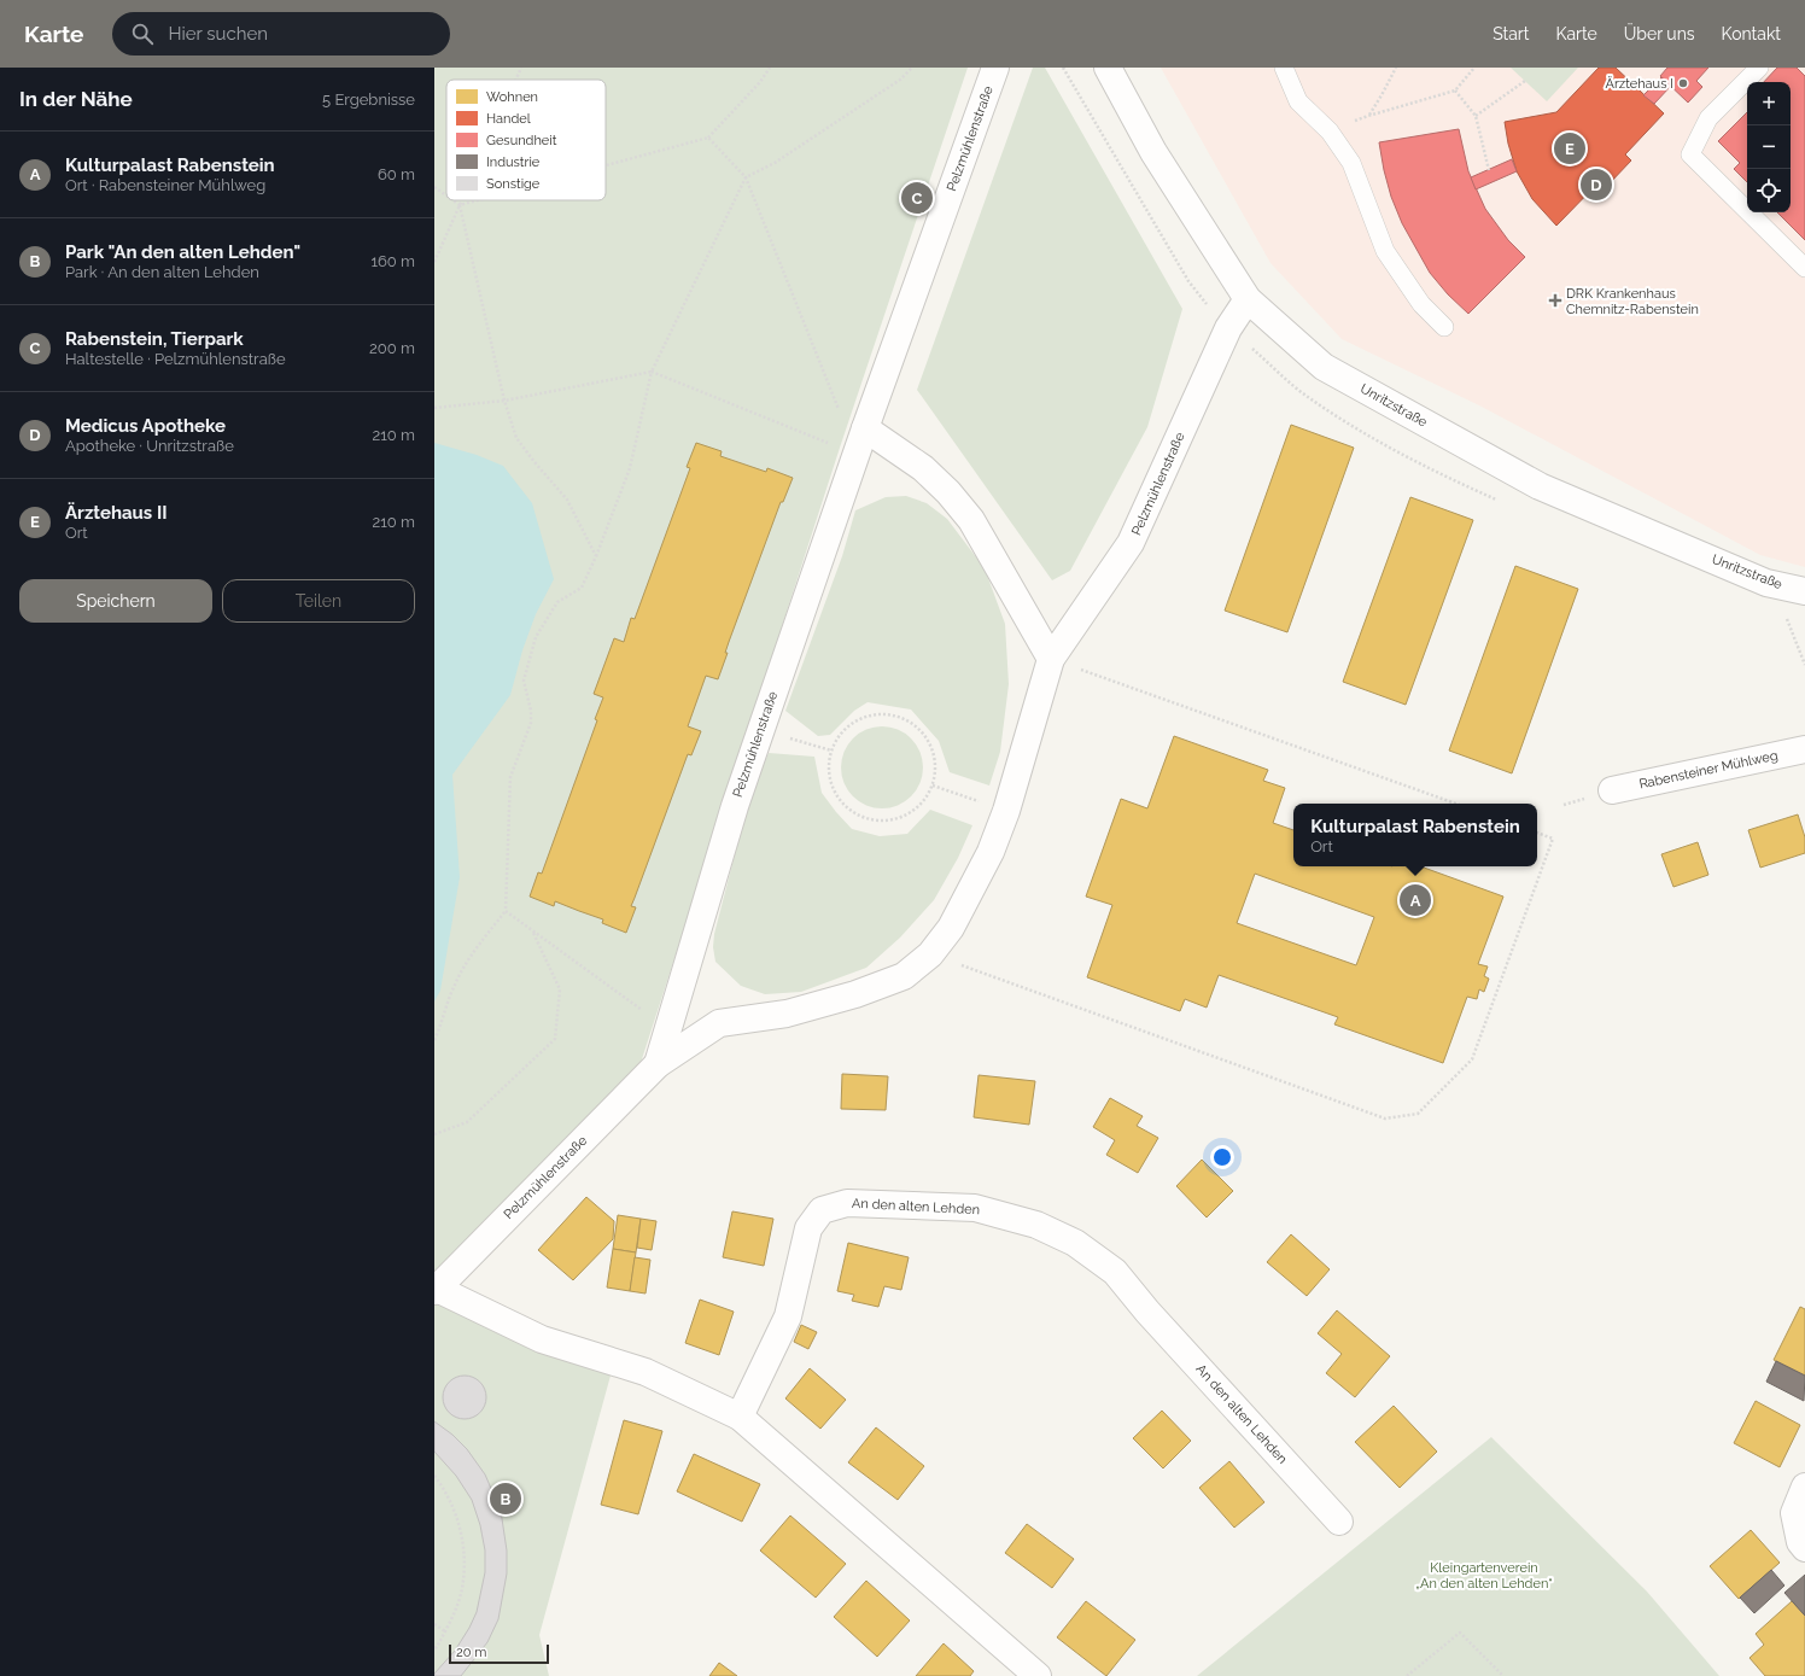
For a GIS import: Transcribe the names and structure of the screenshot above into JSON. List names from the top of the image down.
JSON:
{
  "streets": {
    "street": [
      "Pelzmühlenstraße",
      "Unritzstraße",
      "Rabensteiner Mühlweg",
      "An den alten Lehden"
    ]
  },
  "crossings": [
    ["Pelzmühlenstraße", "Unritzstraße"]
  ],
  "parks": ["Kleingartenverein „An den alten Lehden“"],
  "places": {
    "other": ["Ärztehaus I"],
    "health": ["DRK Krankenhaus Chemnitz-Rabenstein"]
  },
  "legend": [
    "Wohnen",
    "Handel",
    "Gesundheit",
    "Industrie",
    "Sonstige"
  ],
  "scale_bar": "20 m",
  "page": {
    "header": "Karte",
    "search": "Hier suchen",
    "nav": [
      "Start",
      "Karte",
      "Über uns",
      "Kontakt"
    ],
    "heading": ["In der Nähe", "5 Ergebnisse"],
    "map_buttons": ["+", "−"],
    "list": [
      {
        "mark": "A",
        "name": "Kulturpalast Rabenstein",
        "note": "Ort · Rabensteiner Mühlweg",
        "value": "60 m"
      },
      {
        "mark": "B",
        "name": "Park \"An den alten Lehden\"",
        "note": "Park · An den alten Lehden",
        "value": "160 m"
      },
      {
        "mark": "C",
        "name": "Rabenstein, Tierpark",
        "note": "Haltestelle · Pelzmühlenstraße",
        "value": "200 m"
      },
      {
        "mark": "D",
        "name": "Medicus Apotheke",
        "note": "Apotheke · Unritzstraße",
        "value": "210 m"
      },
      {
        "mark": "E",
        "name": "Ärztehaus II",
        "note": "Ort",
        "value": "210 m"
      }
    ],
    "pins": [
      "E",
      "D",
      "C",
      "A",
      "B"
    ],
    "buttons": ["Speichern", "Teilen"],
    "popup": ["Kulturpalast Rabenstein", "Ort"],
    "scale": "20 m"
  }
}
